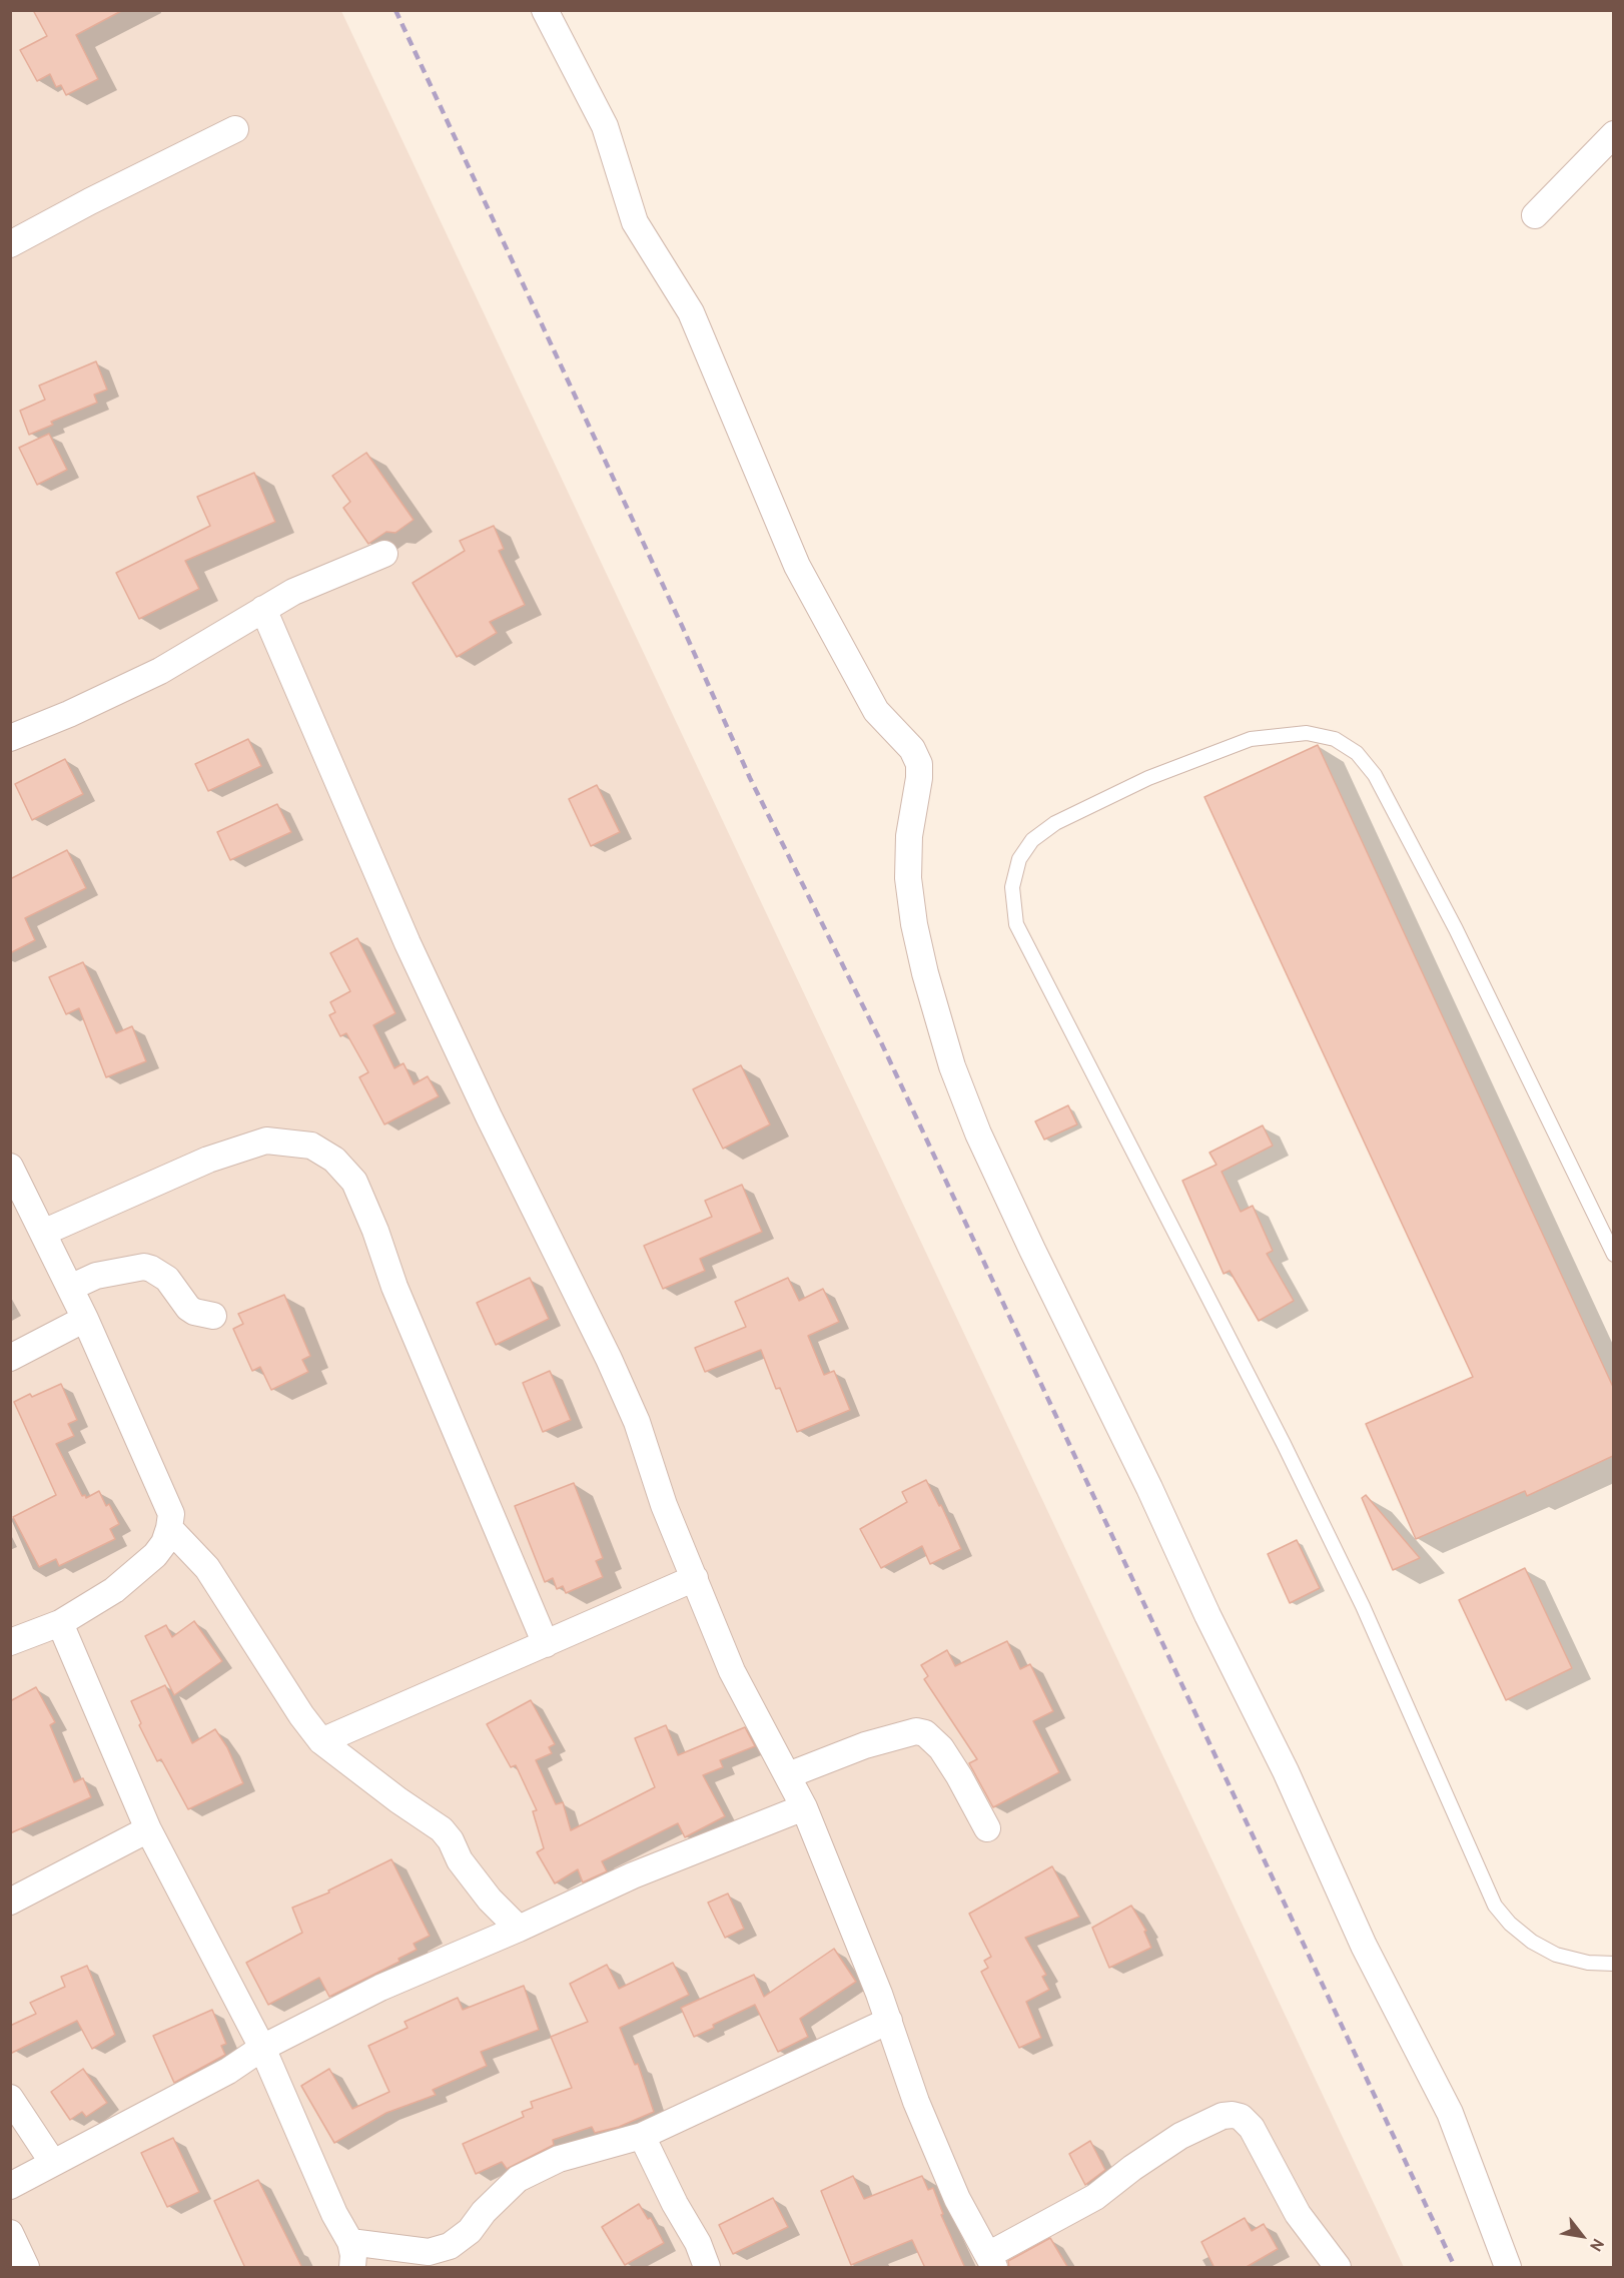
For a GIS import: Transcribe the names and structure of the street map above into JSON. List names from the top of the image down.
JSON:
{
  "north": "bottom right"
}
